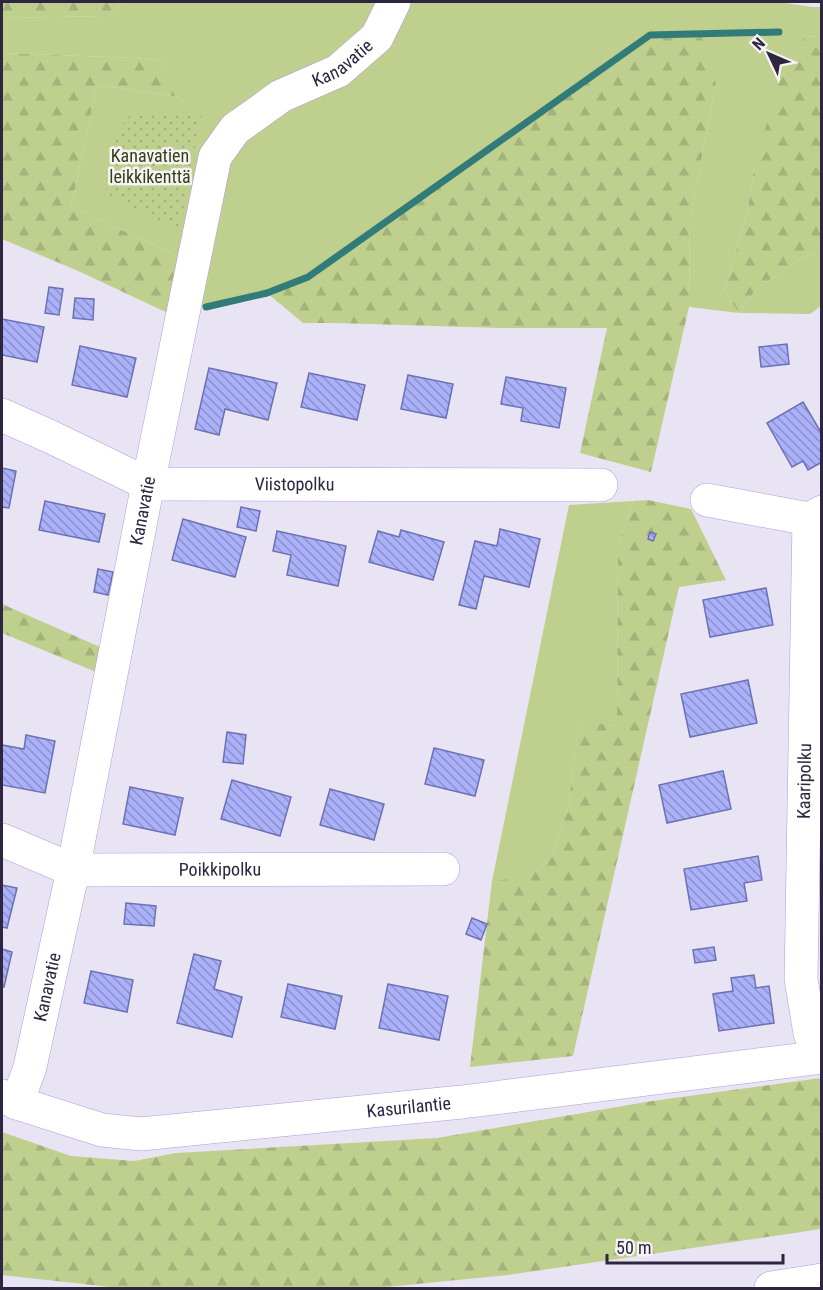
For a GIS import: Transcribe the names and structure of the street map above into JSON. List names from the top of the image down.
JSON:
{
  "streets": {
    "street": [
      "Kanavatie",
      "Viistopolku",
      "Kaaripolku",
      "Poikkipolku",
      "Kasurilantie"
    ]
  },
  "crossings": [
    ["Kanavatie", "Viistopolku"],
    ["Kanavatie", "Poikkipolku"],
    ["Kanavatie", "Kasurilantie"],
    ["Kaaripolku", "Kasurilantie"]
  ],
  "parks": ["Kanavatien leikkikenttä"],
  "scale_bar": "50 m",
  "north": "top left"
}
